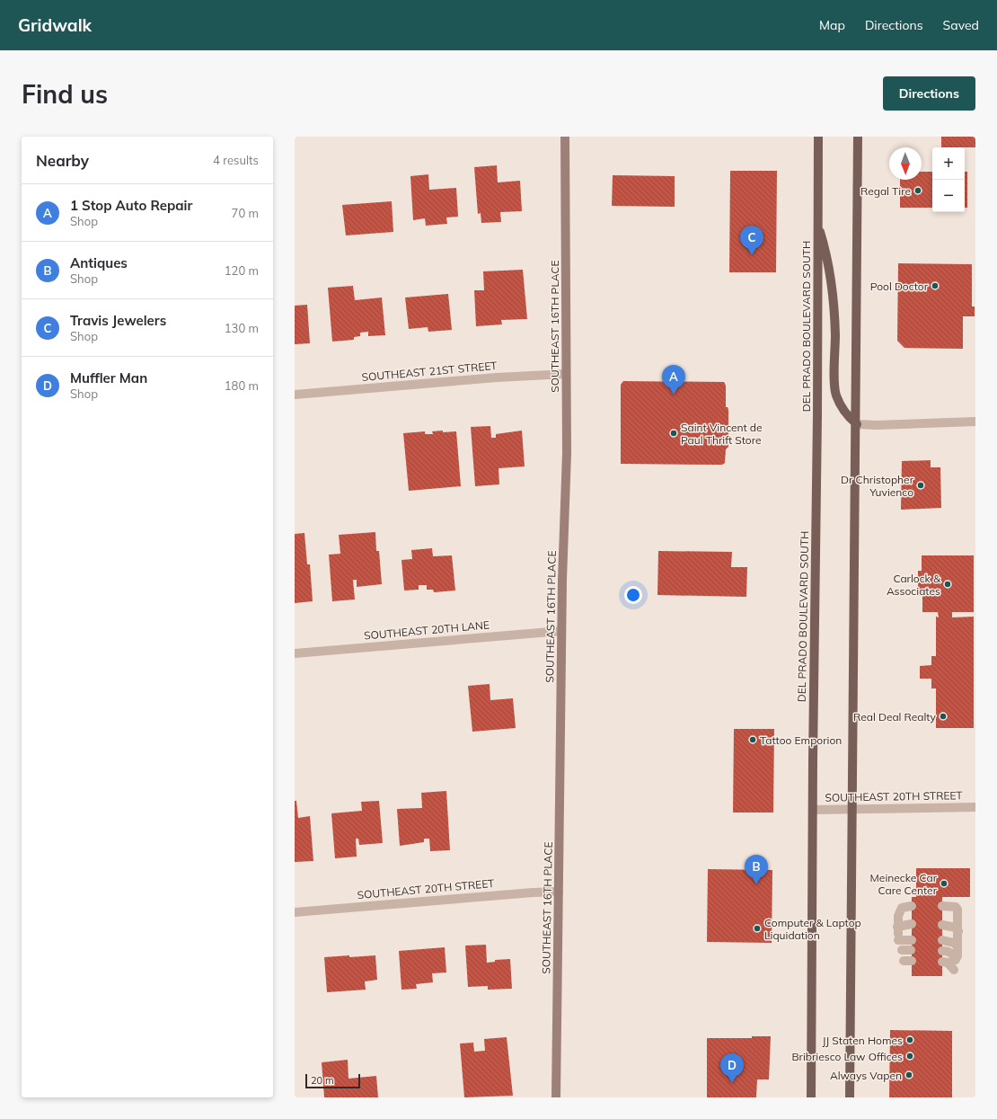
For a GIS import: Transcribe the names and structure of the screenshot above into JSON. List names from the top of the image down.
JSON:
{
  "streets": {
    "main road": ["DEL PRADO BOULEVARD SOUTH"],
    "street": [
      "SOUTHEAST 16TH PLACE",
      "SOUTHEAST 21ST STREET",
      "SOUTHEAST 20TH LANE",
      "SOUTHEAST 20TH STREET"
    ]
  },
  "crossings": [
    ["SOUTHEAST 16TH PLACE", "SOUTHEAST 21ST STREET"],
    ["SOUTHEAST 16TH PLACE", "SOUTHEAST 20TH LANE"],
    ["SOUTHEAST 16TH PLACE", "SOUTHEAST 20TH STREET"],
    ["DEL PRADO BOULEVARD SOUTH", "SOUTHEAST 20TH STREET"]
  ],
  "places": [
    "Regal Tire",
    "Pool Doctor",
    "Saint Vincent de Paul Thrift Store",
    "Dr Christopher Yuvienco",
    "Carlock & Associates",
    "Real Deal Realty",
    "Tattoo Emporion",
    "Meinecke Car Care Center",
    "Computer & Laptop Liquidation",
    "JJ Staten Homes",
    "Bribriesco Law Offices",
    "Always Vapen"
  ],
  "scale_bar": "20 m",
  "north": "bottom",
  "page": {
    "header": "Gridwalk",
    "nav": ["Map", "Directions", "Saved"],
    "buttons": "Directions",
    "title": "Find us",
    "heading": ["Nearby", "4 results"],
    "map_buttons": ["+", "−"],
    "list": [
      {
        "mark": "A",
        "name": "1 Stop Auto Repair",
        "note": "Shop",
        "value": "70 m"
      },
      {
        "mark": "B",
        "name": "Antiques",
        "note": "Shop",
        "value": "120 m"
      },
      {
        "mark": "C",
        "name": "Travis Jewelers",
        "note": "Shop",
        "value": "130 m"
      },
      {
        "mark": "D",
        "name": "Muffler Man",
        "note": "Shop",
        "value": "180 m"
      }
    ],
    "pins": [
      "C",
      "A",
      "B",
      "D"
    ],
    "scale": "20 m"
  }
}
